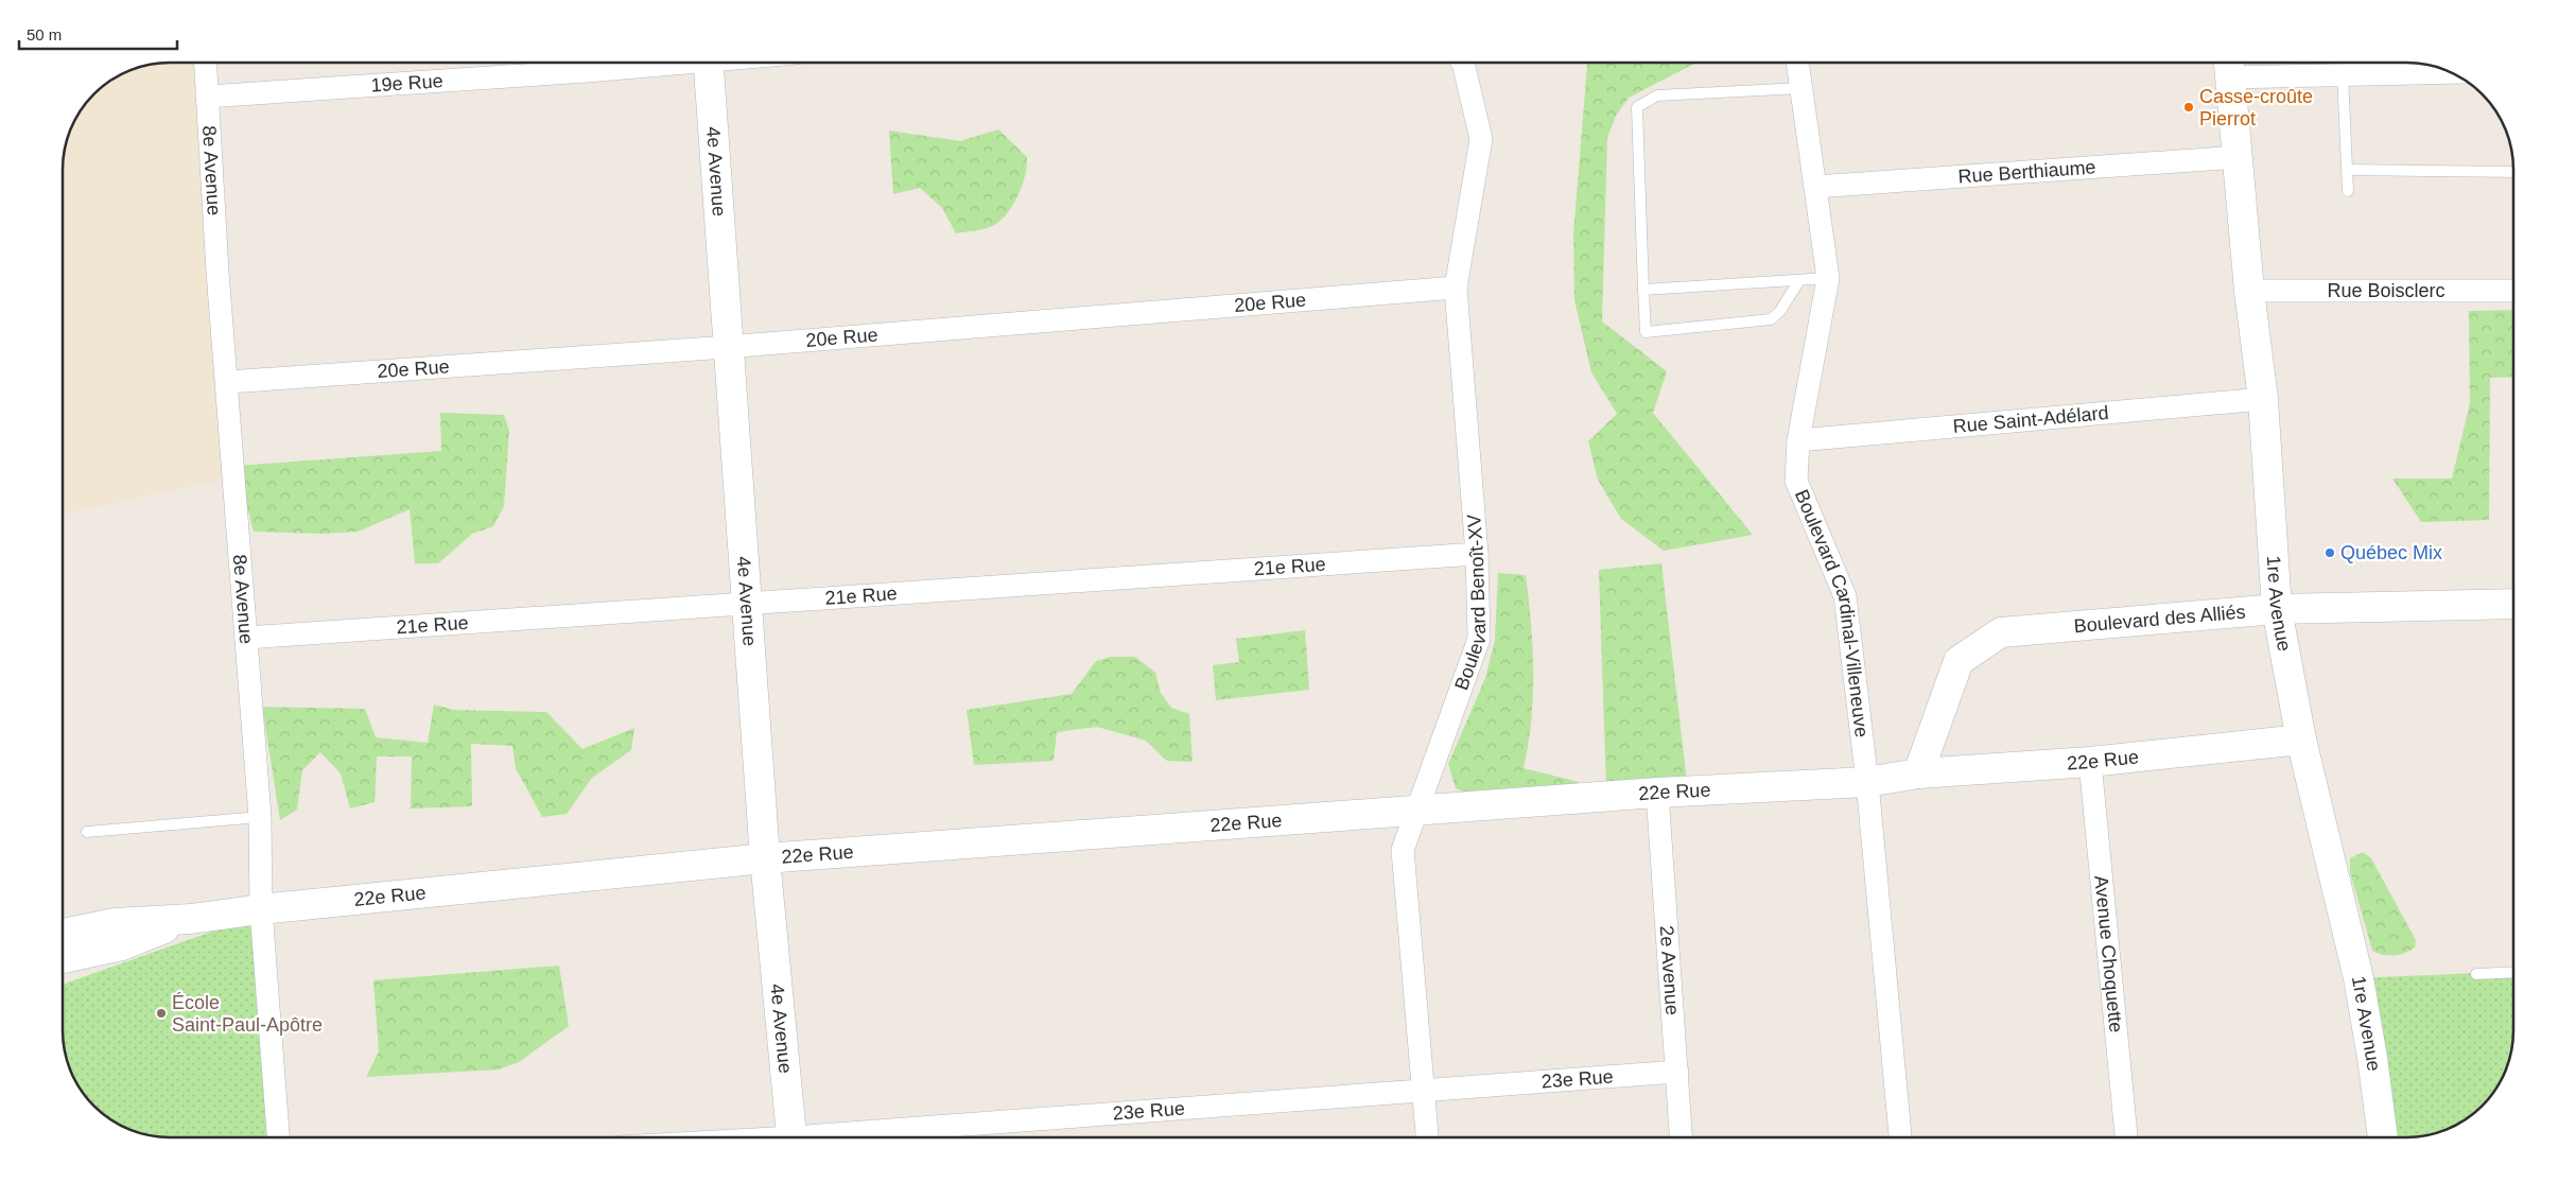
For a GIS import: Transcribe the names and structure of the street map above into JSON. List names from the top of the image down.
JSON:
{
  "streets": {
    "street": [
      "19e Rue",
      "8e Avenue",
      "4e Avenue",
      "Rue Berthiaume",
      "Rue Boisclerc",
      "20e Rue",
      "Rue Saint-Adélard",
      "21e Rue",
      "Boulevard Benoît-XV",
      "1re Avenue",
      "Boulevard Cardinal-Villeneuve",
      "Boulevard des Alliés",
      "22e Rue",
      "Avenue Choquette",
      "2e Avenue",
      "23e Rue"
    ]
  },
  "crossings": [
    ["19e Rue", "8e Avenue"],
    ["8e Avenue", "20e Rue"],
    ["8e Avenue", "21e Rue"],
    ["8e Avenue", "22e Rue"],
    ["4e Avenue", "20e Rue"],
    ["4e Avenue", "21e Rue"],
    ["4e Avenue", "22e Rue"],
    ["Rue Berthiaume", "1re Avenue"],
    ["Rue Berthiaume", "Boulevard Cardinal-Villeneuve"],
    ["Rue Boisclerc", "1re Avenue"],
    ["20e Rue", "Boulevard Benoît-XV"],
    ["Rue Saint-Adélard", "1re Avenue"],
    ["Rue Saint-Adélard", "Boulevard Cardinal-Villeneuve"],
    ["21e Rue", "Boulevard Benoît-XV"],
    ["Boulevard Benoît-XV", "22e Rue"],
    ["Boulevard Benoît-XV", "23e Rue"],
    ["1re Avenue", "Boulevard des Alliés"],
    ["1re Avenue", "22e Rue"],
    ["Boulevard Cardinal-Villeneuve", "22e Rue"],
    ["Boulevard des Alliés", "22e Rue"],
    ["22e Rue", "Avenue Choquette"],
    ["22e Rue", "2e Avenue"],
    ["2e Avenue", "23e Rue"]
  ],
  "places": ["Casse-croûte Pierrot", "Québec Mix", "École Saint-Paul-Apôtre"],
  "scale_bar": "50 m"
}
